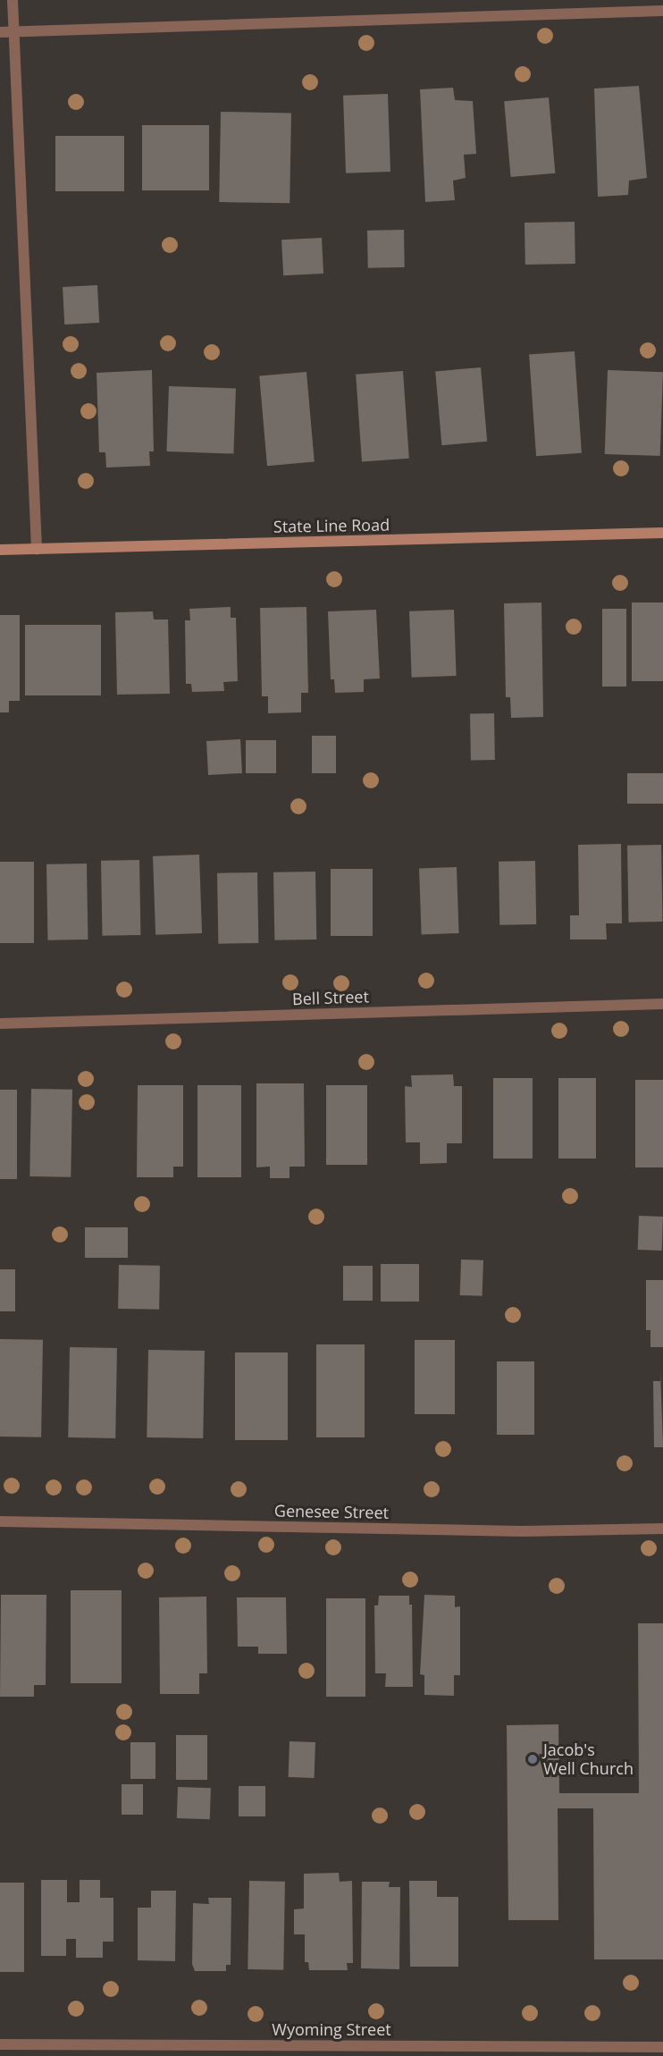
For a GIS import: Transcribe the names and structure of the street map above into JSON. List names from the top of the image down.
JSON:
{
  "streets": {
    "street": [
      "State Line Road",
      "Bell Street",
      "Genesee Street",
      "Wyoming Street"
    ]
  },
  "places": ["Jacob's Well Church"]
}
